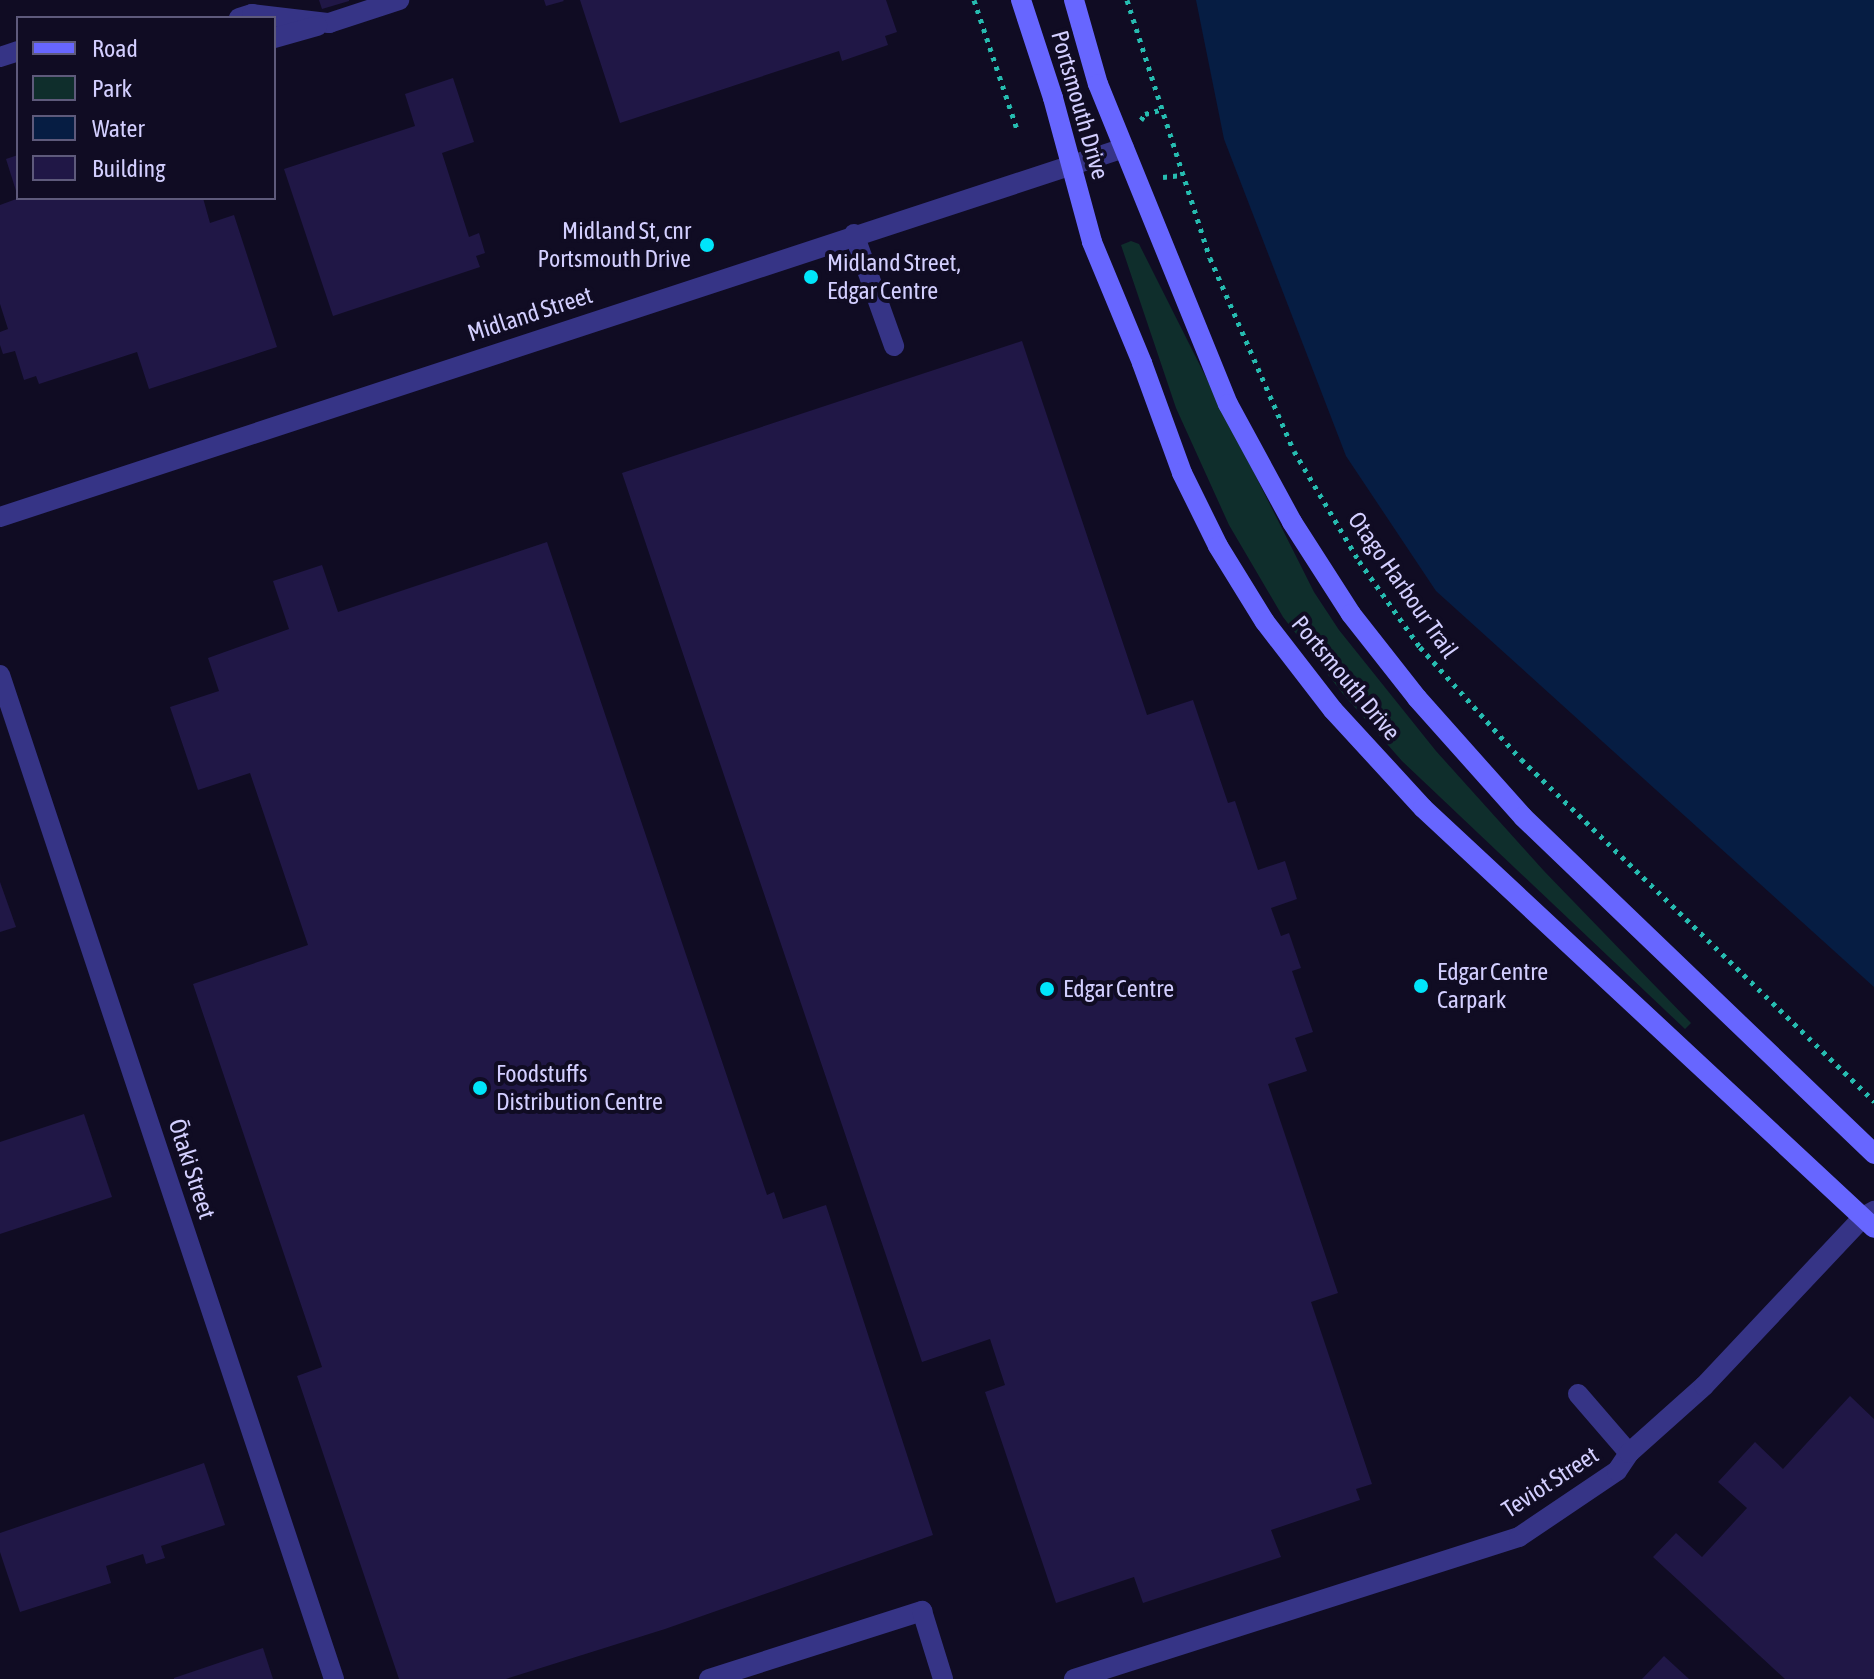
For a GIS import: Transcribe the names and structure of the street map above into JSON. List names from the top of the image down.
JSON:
{
  "streets": {
    "main road": ["Portsmouth Drive"],
    "street": ["Midland Street", "Ōtaki Street", "Teviot Street"],
    "path": ["Otago Harbour Trail"]
  },
  "crossings": [
    ["Portsmouth Drive", "Midland Street"],
    ["Portsmouth Drive", "Teviot Street"]
  ],
  "places": [
    "Midland St, cnr Portsmouth Drive",
    "Midland Street, Edgar Centre",
    "Edgar Centre Carpark",
    "Edgar Centre",
    "Foodstuffs Distribution Centre"
  ],
  "legend": [
    "Road",
    "Park",
    "Water",
    "Building"
  ]
}
